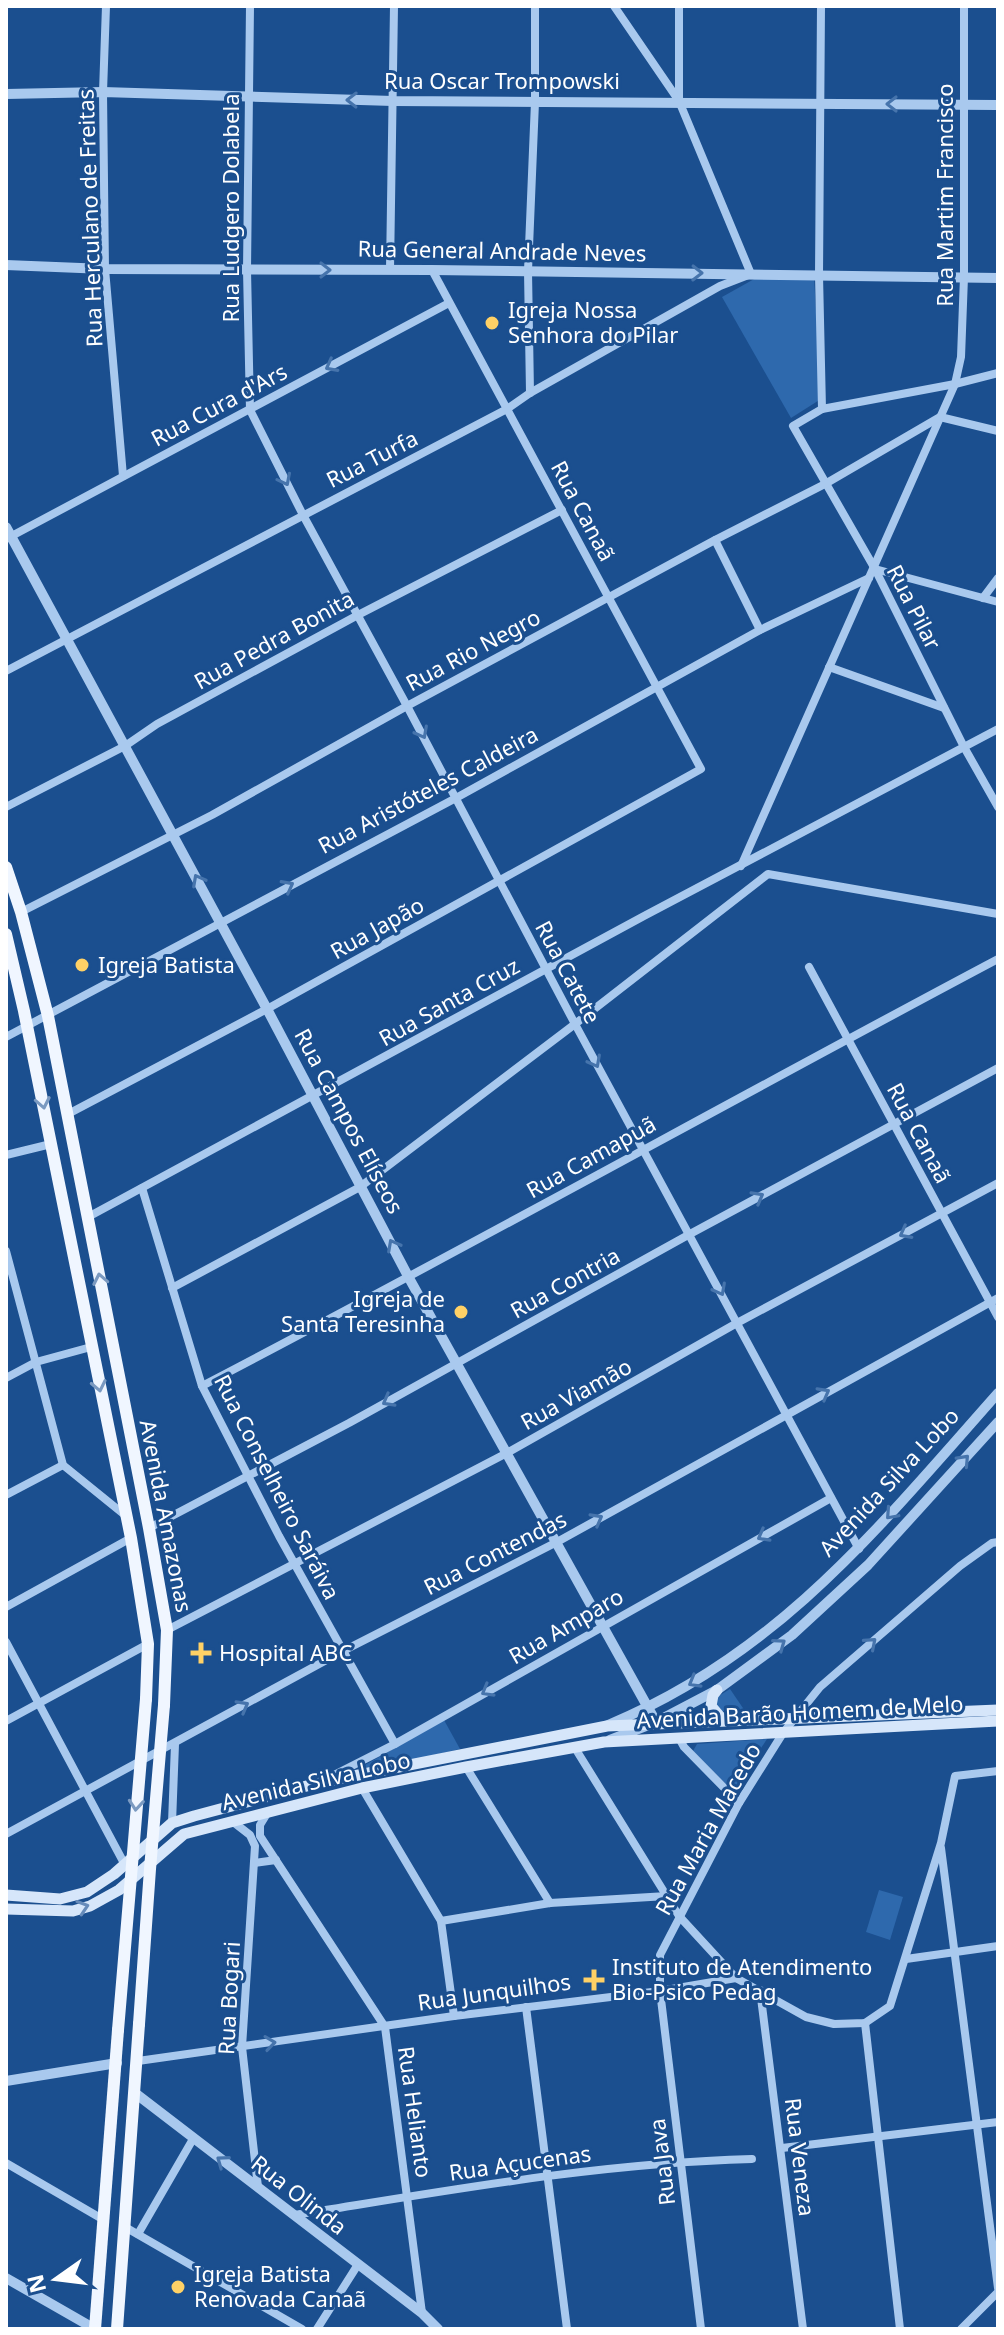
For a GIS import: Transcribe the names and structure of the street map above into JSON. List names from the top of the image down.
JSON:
{
  "streets": {
    "main road": ["Avenida Silva Lobo", "Avenida Amazonas", "Avenida Barão Homem de Melo"],
    "street": [
      "Rua Oscar Trompowski",
      "Rua Martim Francisco",
      "Rua Ludgero Dolabela",
      "Rua Herculano de Freitas",
      "Rua General Andrade Neves",
      "Rua Cura d'Ars",
      "Rua Turfa",
      "Rua Canaã",
      "Rua Pilar",
      "Rua Pedra Bonita",
      "Rua Rio Negro",
      "Rua Aristóteles Caldeira",
      "Rua Japão",
      "Rua Catete",
      "Rua Santa Cruz",
      "Rua Campos Elíseos",
      "Rua Camapuã",
      "Rua Contria",
      "Rua Viamão",
      "Rua Conselheiro Saráiva",
      "Rua Contendas",
      "Rua Amparo",
      "Rua Maria Macedo",
      "Rua Junquilhos",
      "Rua Bogari",
      "Rua Helianto",
      "Rua Veneza",
      "Rua Java",
      "Rua Açucenas",
      "Rua Olinda"
    ]
  },
  "crossings": [
    ["Rua Oscar Trompowski", "Rua Martim Francisco"],
    ["Rua Oscar Trompowski", "Rua Ludgero Dolabela"],
    ["Rua Oscar Trompowski", "Rua Herculano de Freitas"],
    ["Rua Martim Francisco", "Rua General Andrade Neves"],
    ["Rua Martim Francisco", "Rua Pilar"],
    ["Rua Martim Francisco", "Rua Rio Negro"],
    ["Rua Martim Francisco", "Rua Aristóteles Caldeira"],
    ["Rua Martim Francisco", "Rua Santa Cruz"],
    ["Rua Ludgero Dolabela", "Rua General Andrade Neves"],
    ["Rua Ludgero Dolabela", "Rua Cura d'Ars"],
    ["Rua Ludgero Dolabela", "Rua Catete"],
    ["Rua Herculano de Freitas", "Rua General Andrade Neves"],
    ["Rua Herculano de Freitas", "Rua Cura d'Ars"],
    ["Rua General Andrade Neves", "Rua Turfa"],
    ["Rua General Andrade Neves", "Rua Canaã"],
    ["Rua Cura d'Ars", "Rua Canaã"],
    ["Rua Cura d'Ars", "Rua Catete"],
    ["Rua Cura d'Ars", "Rua Campos Elíseos"],
    ["Rua Turfa", "Rua Canaã"],
    ["Rua Turfa", "Rua Catete"],
    ["Rua Turfa", "Rua Campos Elíseos"],
    ["Rua Canaã", "Rua Pedra Bonita"],
    ["Rua Canaã", "Rua Rio Negro"],
    ["Rua Canaã", "Rua Aristóteles Caldeira"],
    ["Rua Canaã", "Rua Japão"],
    ["Rua Canaã", "Rua Camapuã"],
    ["Rua Canaã", "Rua Contria"],
    ["Rua Canaã", "Rua Viamão"],
    ["Rua Canaã", "Rua Contendas"],
    ["Rua Pilar", "Rua Rio Negro"],
    ["Rua Pilar", "Rua Santa Cruz"],
    ["Rua Pedra Bonita", "Rua Catete"],
    ["Rua Pedra Bonita", "Rua Campos Elíseos"],
    ["Rua Rio Negro", "Rua Catete"],
    ["Rua Rio Negro", "Rua Campos Elíseos"],
    ["Rua Rio Negro", "Avenida Amazonas"],
    ["Rua Aristóteles Caldeira", "Rua Catete"],
    ["Rua Aristóteles Caldeira", "Rua Campos Elíseos"],
    ["Rua Aristóteles Caldeira", "Avenida Amazonas"],
    ["Rua Japão", "Rua Catete"],
    ["Rua Japão", "Rua Campos Elíseos"],
    ["Rua Japão", "Avenida Amazonas"],
    ["Rua Catete", "Rua Santa Cruz"],
    ["Rua Catete", "Rua Camapuã"],
    ["Rua Catete", "Rua Contria"],
    ["Rua Catete", "Rua Viamão"],
    ["Rua Catete", "Avenida Silva Lobo"],
    ["Rua Catete", "Rua Contendas"],
    ["Rua Catete", "Rua Amparo"],
    ["Rua Santa Cruz", "Rua Campos Elíseos"],
    ["Rua Santa Cruz", "Rua Conselheiro Saráiva"],
    ["Rua Santa Cruz", "Avenida Amazonas"],
    ["Rua Campos Elíseos", "Rua Camapuã"],
    ["Rua Campos Elíseos", "Rua Contria"],
    ["Rua Campos Elíseos", "Rua Viamão"],
    ["Rua Campos Elíseos", "Avenida Silva Lobo"],
    ["Rua Campos Elíseos", "Rua Contendas"],
    ["Rua Campos Elíseos", "Rua Amparo"],
    ["Rua Campos Elíseos", "Avenida Barão Homem de Melo"],
    ["Rua Camapuã", "Rua Conselheiro Saráiva"],
    ["Rua Contria", "Rua Conselheiro Saráiva"],
    ["Rua Contria", "Avenida Amazonas"],
    ["Rua Viamão", "Rua Conselheiro Saráiva"],
    ["Rua Viamão", "Avenida Amazonas"],
    ["Avenida Silva Lobo", "Rua Amparo"],
    ["Avenida Silva Lobo", "Avenida Barão Homem de Melo"],
    ["Avenida Silva Lobo", "Rua Bogari"],
    ["Avenida Silva Lobo", "Rua Helianto"],
    ["Rua Conselheiro Saráiva", "Rua Contendas"],
    ["Rua Conselheiro Saráiva", "Rua Amparo"],
    ["Avenida Amazonas", "Rua Junquilhos"],
    ["Avenida Amazonas", "Rua Olinda"],
    ["Avenida Barão Homem de Melo", "Rua Maria Macedo"],
    ["Rua Maria Macedo", "Rua Junquilhos"],
    ["Rua Maria Macedo", "Rua Java"],
    ["Rua Junquilhos", "Rua Bogari"],
    ["Rua Junquilhos", "Rua Helianto"],
    ["Rua Junquilhos", "Rua Java"],
    ["Rua Bogari", "Rua Olinda"],
    ["Rua Helianto", "Rua Açucenas"],
    ["Rua Helianto", "Rua Olinda"],
    ["Rua Java", "Rua Açucenas"],
    ["Rua Açucenas", "Rua Olinda"]
  ],
  "one_way": [
    "Rua General Andrade Neves",
    "Rua Cura d'Ars",
    "Rua Catete",
    "Rua Contendas",
    "Rua Amparo",
    "Rua Maria Macedo"
  ],
  "places": {
    "other": [
      "Igreja Nossa Senhora do Pilar",
      "Igreja Batista",
      "Igreja de Santa Teresinha",
      "Igreja Batista Renovada Canaã"
    ],
    "health": ["Hospital ABC", "Instituto de Atendimento Bio-Psico Pedag"]
  },
  "north": "left"
}
